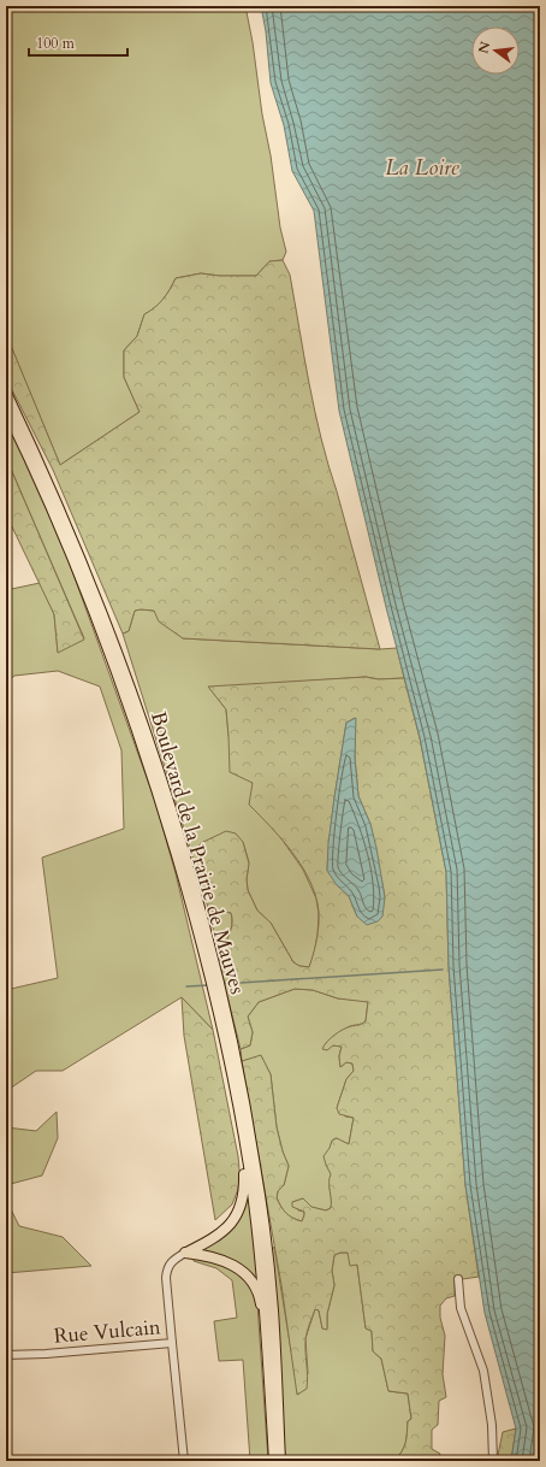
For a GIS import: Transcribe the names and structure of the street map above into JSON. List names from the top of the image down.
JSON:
{
  "streets": {
    "main road": ["Boulevard de la Prairie de Mauves"],
    "street": ["Rue Vulcain"]
  },
  "water": ["La Loire"],
  "scale_bar": "100 m",
  "north": "left"
}
